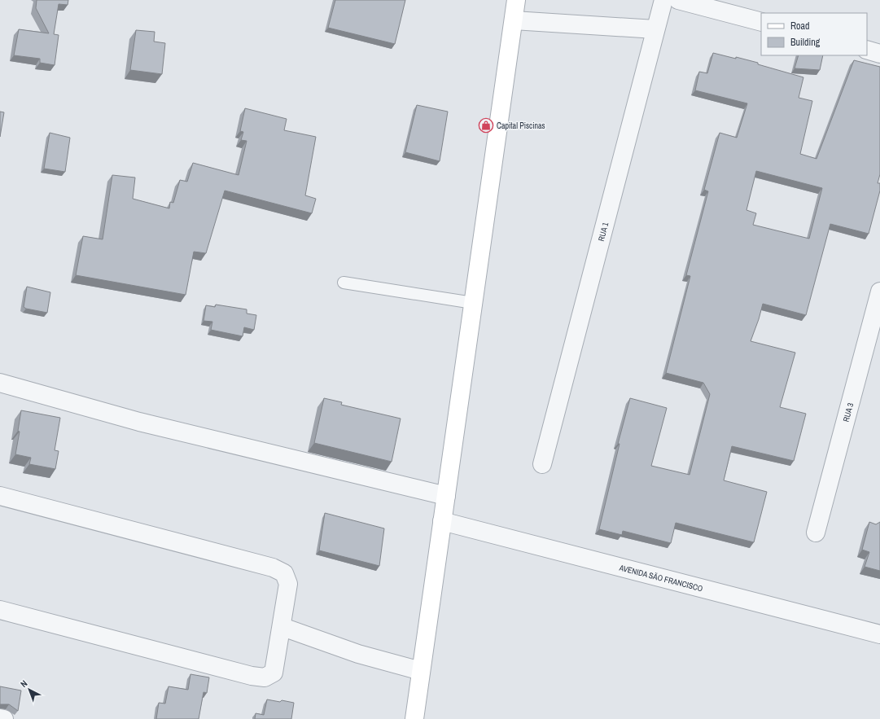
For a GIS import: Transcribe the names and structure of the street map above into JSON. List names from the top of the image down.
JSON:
{
  "streets": {
    "street": ["RUA 1", "RUA 3", "AVENIDA SÃO FRANCISCO"]
  },
  "places": {
    "shop": ["Capital Piscinas"]
  },
  "legend": ["Road", "Building"],
  "north": "top left"
}
